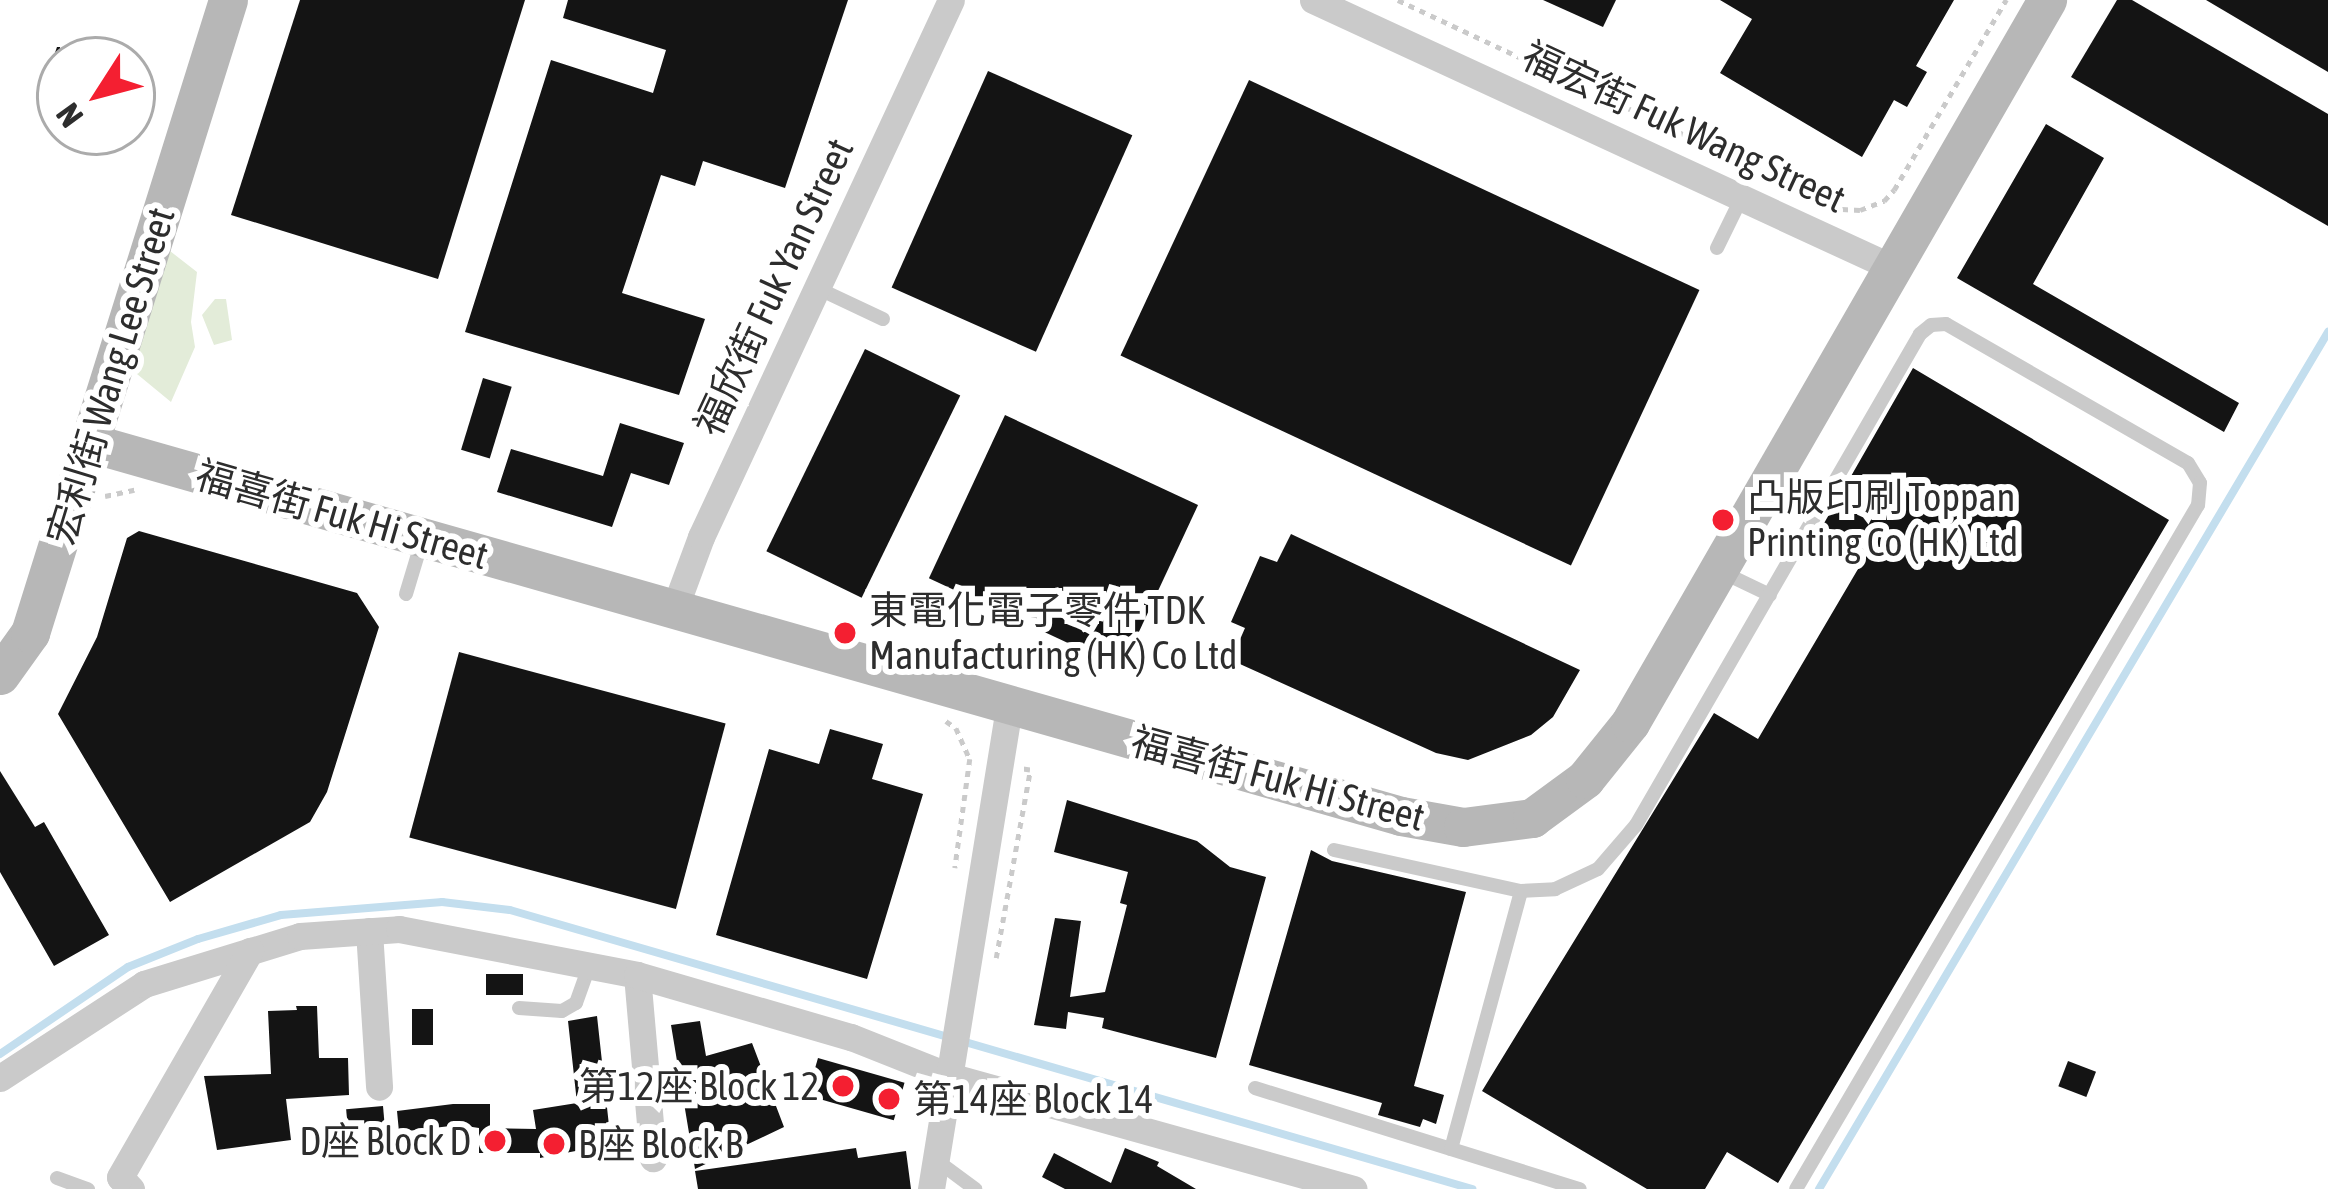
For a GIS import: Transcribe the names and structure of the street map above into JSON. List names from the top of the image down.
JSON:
{
  "streets": {
    "street": [
      "福宏街 Fuk Wang Street",
      "福欣街 Fuk Yan Street",
      "宏利街 Wang Lee Street",
      "福喜街 Fuk Hi Street"
    ]
  },
  "crossings": [
    ["福宏街 Fuk Wang Street", "福喜街 Fuk Hi Street"],
    ["福欣街 Fuk Yan Street", "福喜街 Fuk Hi Street"],
    ["宏利街 Wang Lee Street", "福喜街 Fuk Hi Street"]
  ],
  "places": [
    "凸版印刷 Toppan Printing Co (HK) Ltd",
    "東電化電子零件 TDK Manufacturing (HK) Co Ltd",
    "第12座 Block 12",
    "第14座 Block 14",
    "D座 Block D",
    "B座 Block B"
  ],
  "north": "bottom left"
}
